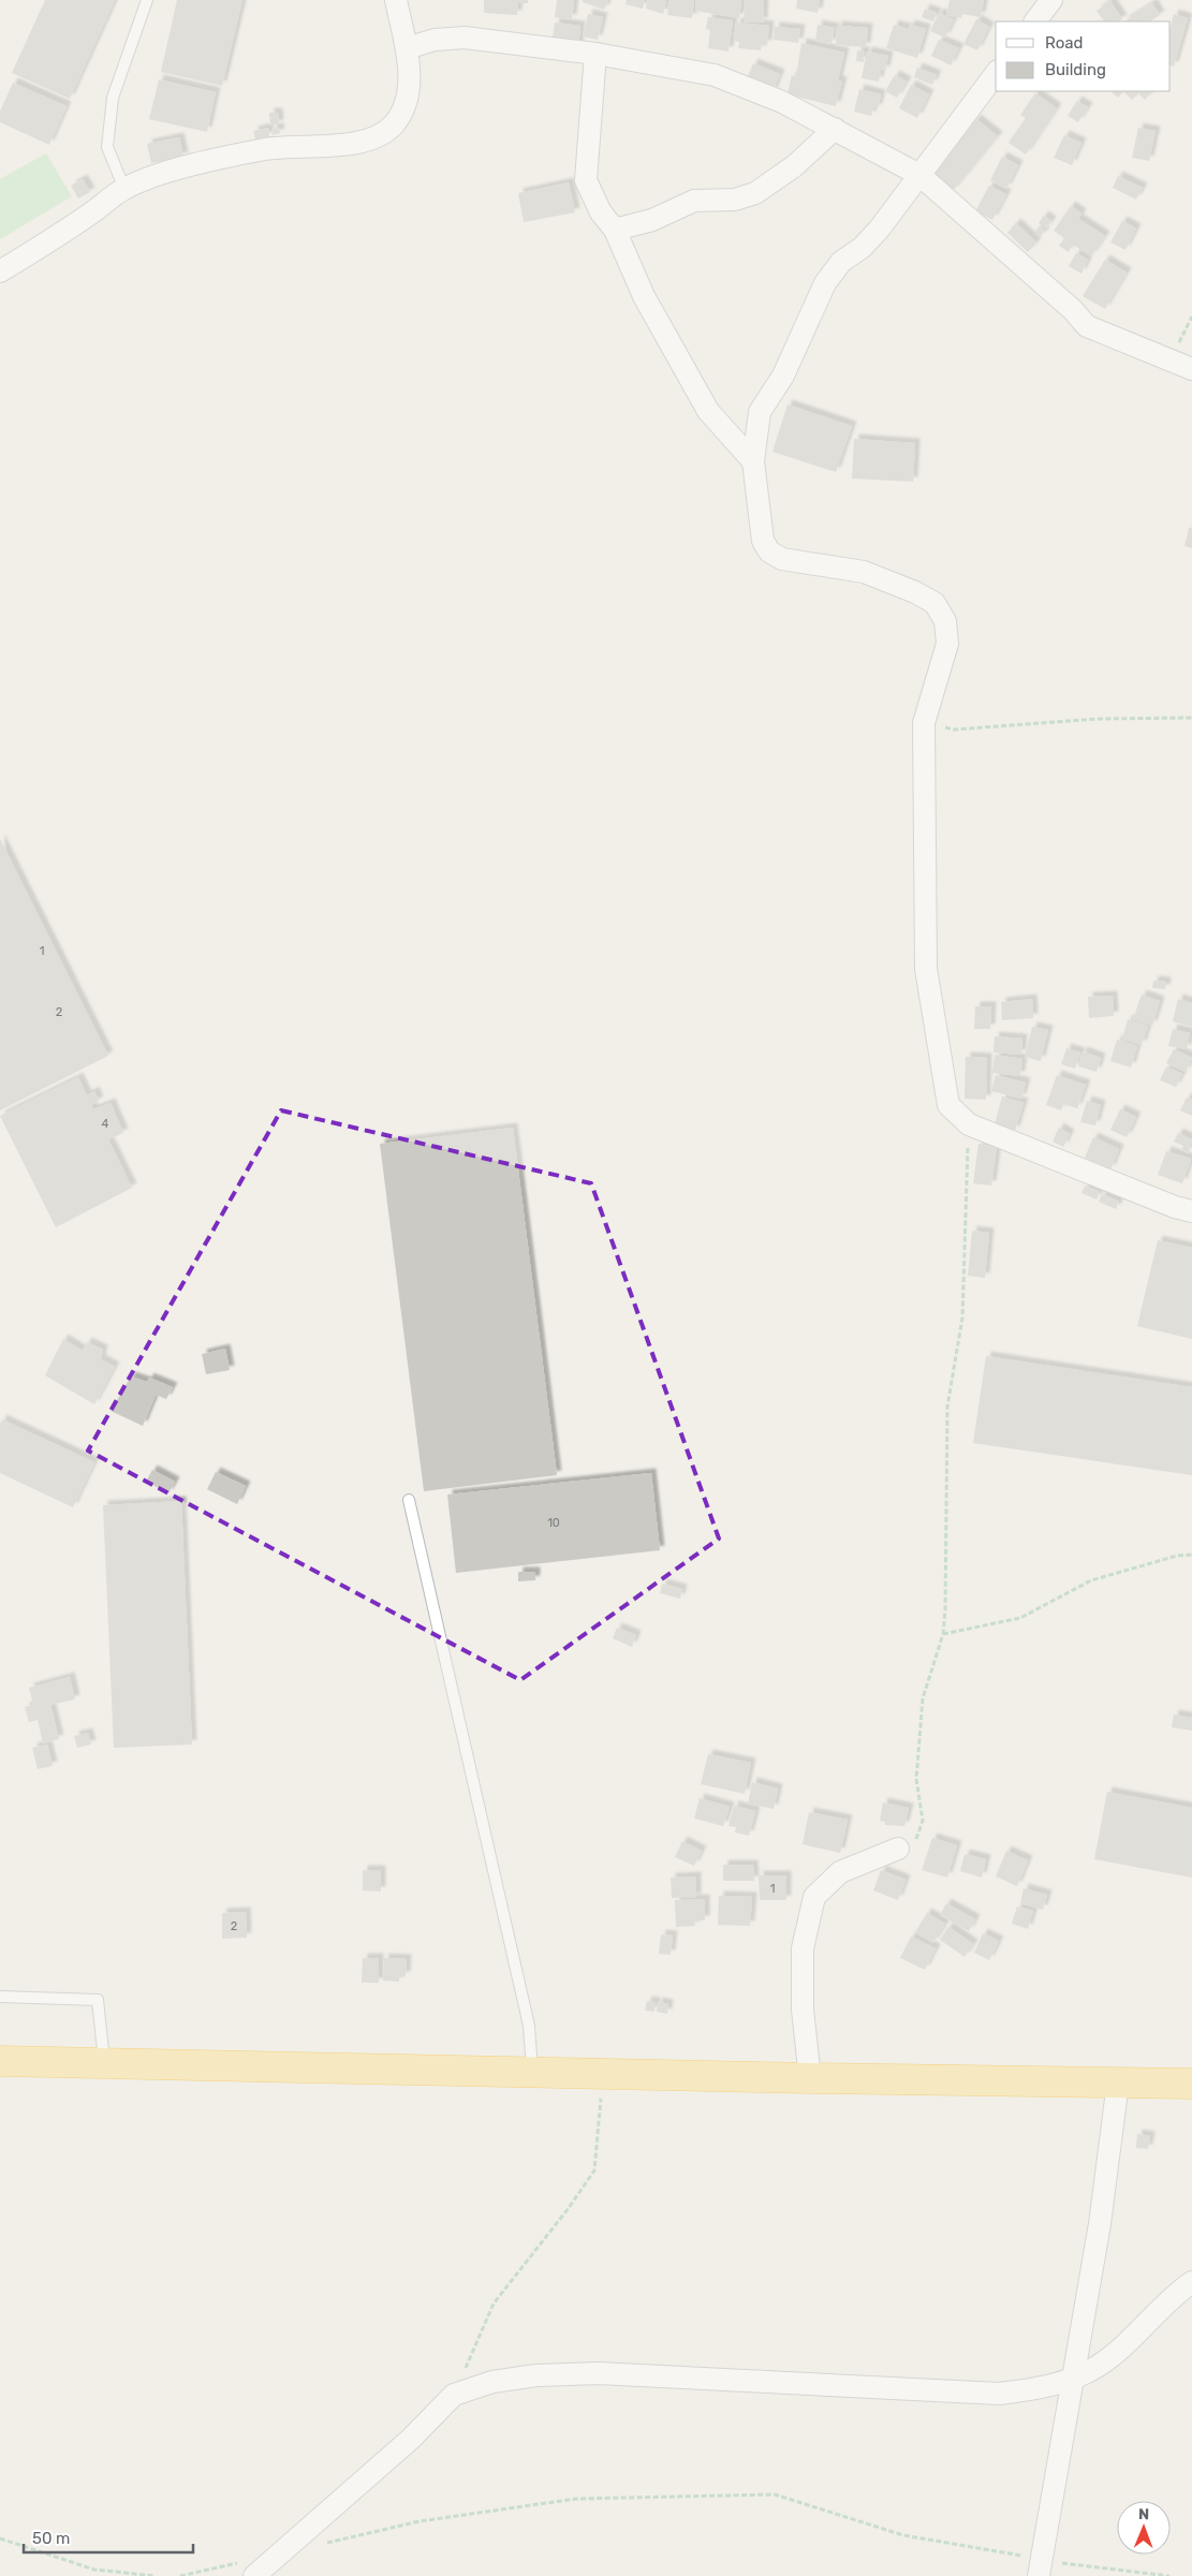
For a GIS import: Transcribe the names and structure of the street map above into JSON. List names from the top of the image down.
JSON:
{
  "house_numbers": [
    "1",
    "2",
    "4",
    "10",
    "1",
    "2"
  ],
  "legend": ["Road", "Building"],
  "scale_bar": "50 m",
  "north": "top"
}
